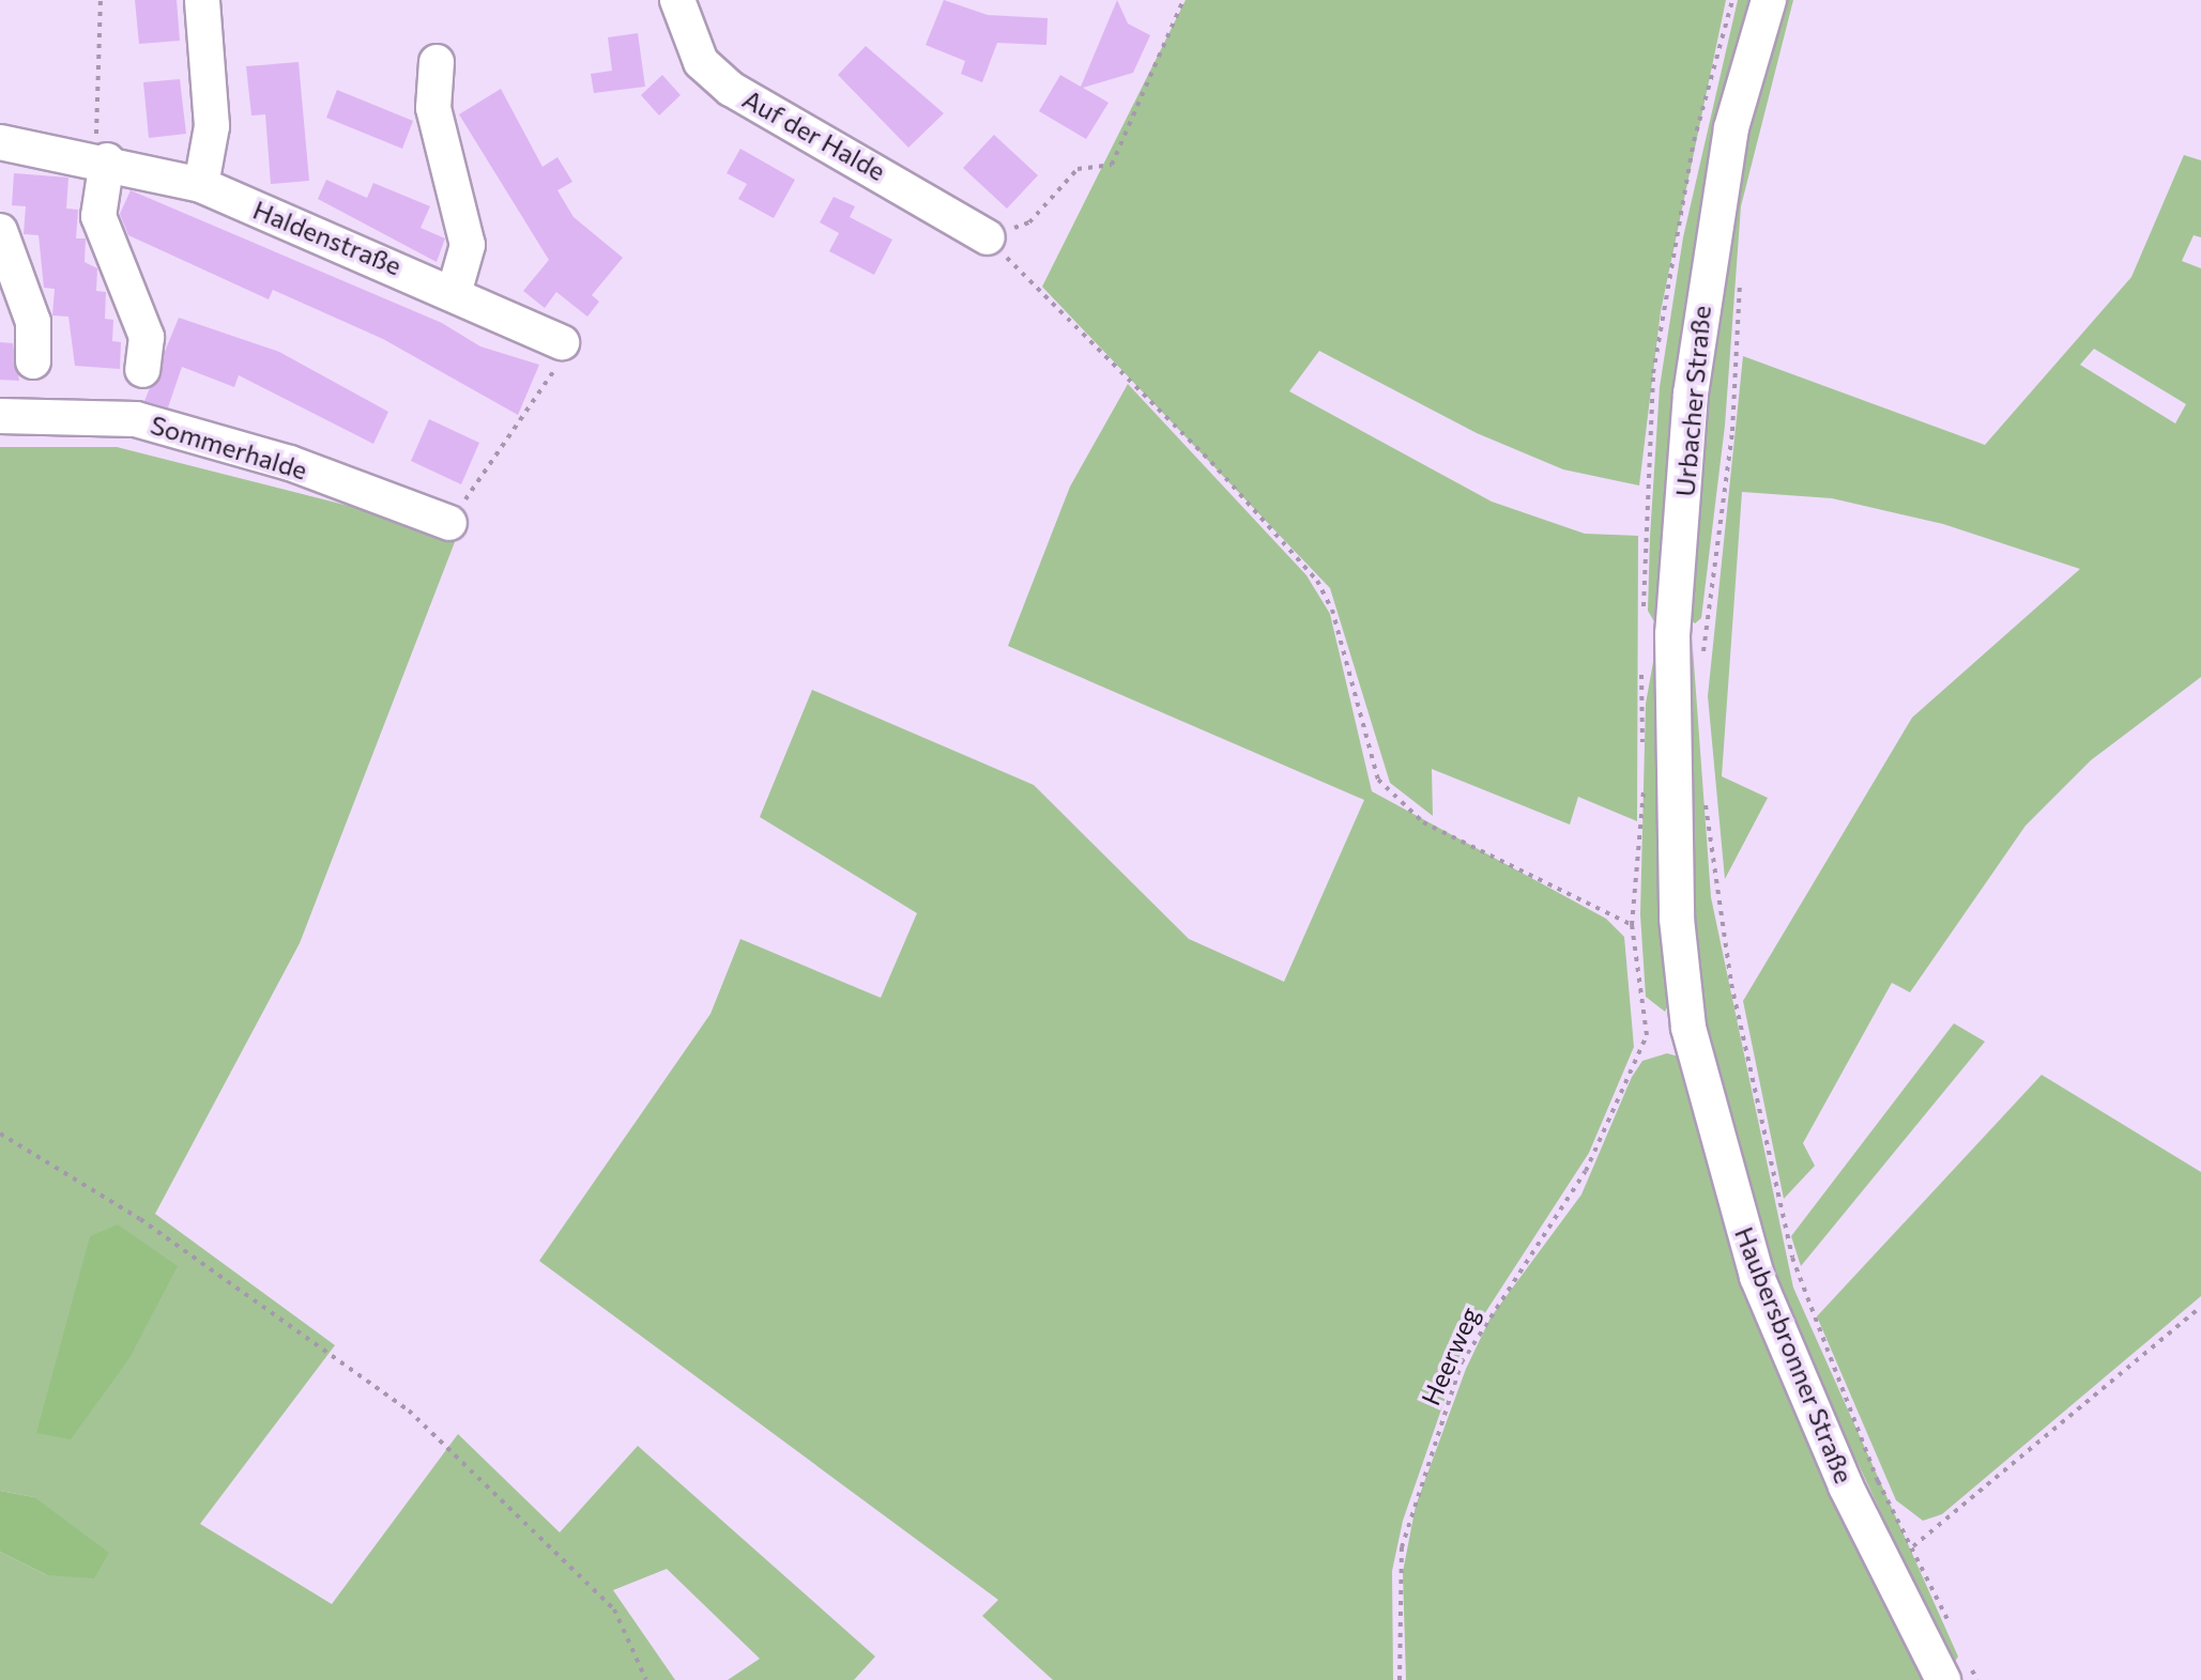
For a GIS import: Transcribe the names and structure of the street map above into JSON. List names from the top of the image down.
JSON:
{
  "streets": {
    "street": [
      "Auf der Halde",
      "Haldenstraße",
      "Urbacher Straße",
      "Sommerhalde",
      "Haubersbronner Straße"
    ],
    "path": ["Heerweg"]
  },
  "crossings": [
    ["Auf der Halde", "Heerweg"],
    ["Urbacher Straße", "Haubersbronner Straße"]
  ]
}
